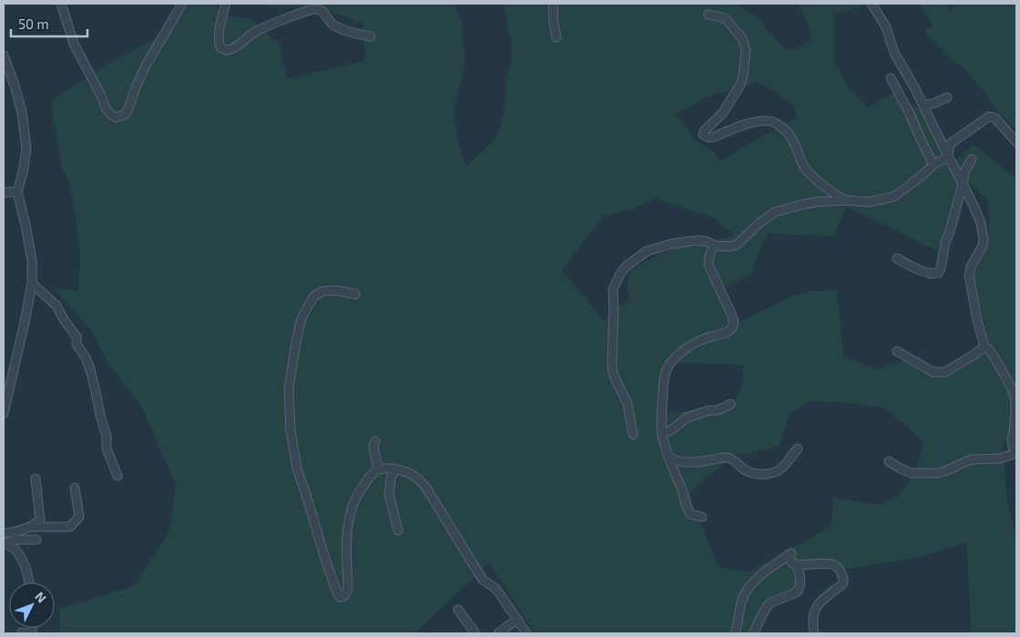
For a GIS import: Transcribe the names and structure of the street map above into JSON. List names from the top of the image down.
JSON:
{
  "scale_bar": "50 m",
  "north": "top right"
}
